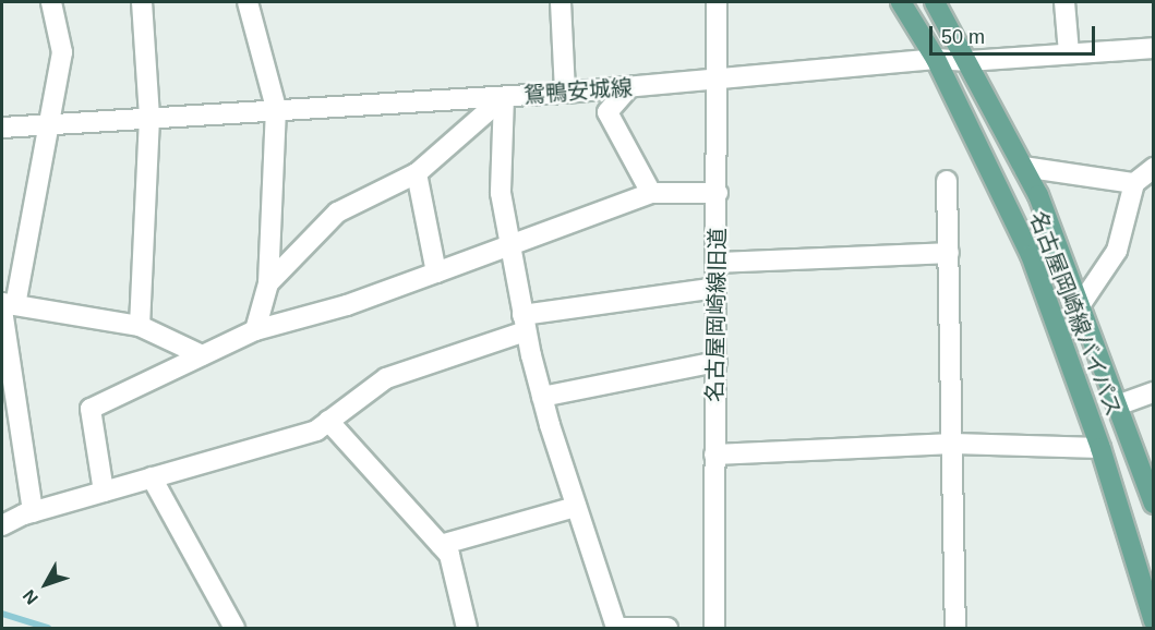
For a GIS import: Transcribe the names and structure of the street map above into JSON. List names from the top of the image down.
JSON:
{
  "streets": {
    "main road": ["名古屋岡崎線バイパス"],
    "street": ["鴛鴨安城線", "名古屋岡崎線旧道"]
  },
  "crossings": [
    ["鴛鴨安城線", "名古屋岡崎線バイパス"],
    ["鴛鴨安城線", "名古屋岡崎線旧道"]
  ],
  "scale_bar": "50 m",
  "north": "bottom left"
}
